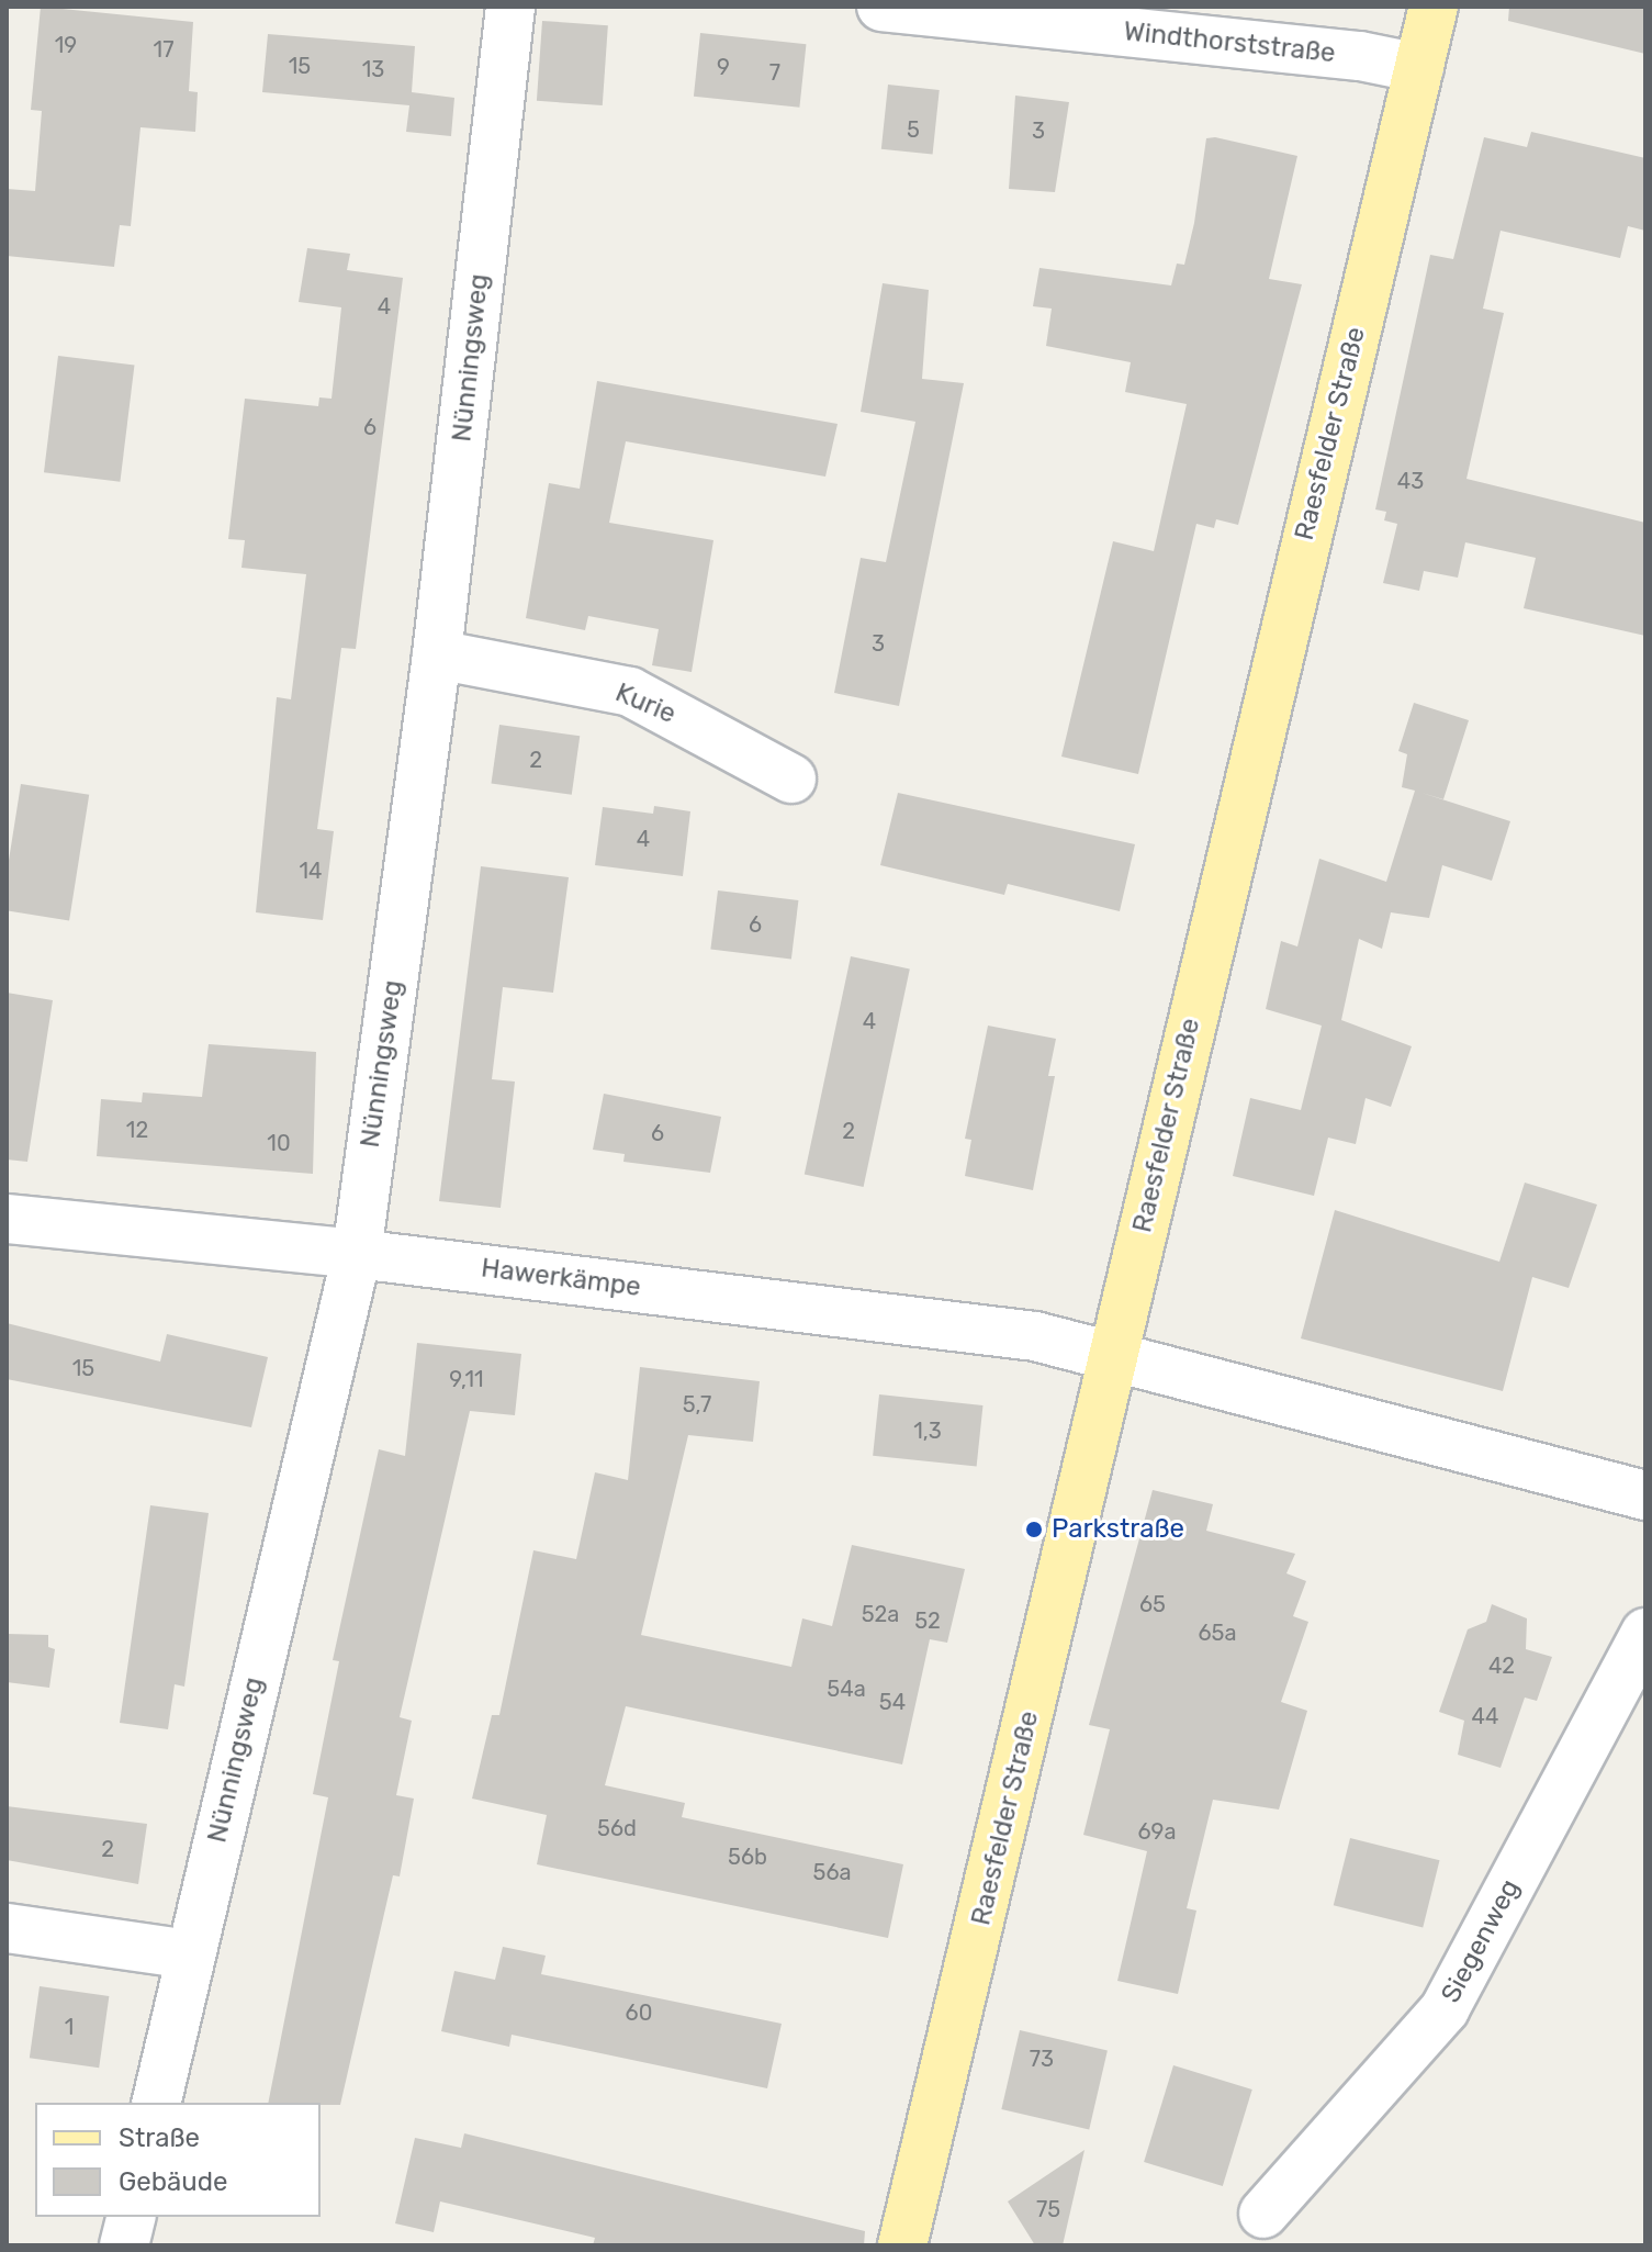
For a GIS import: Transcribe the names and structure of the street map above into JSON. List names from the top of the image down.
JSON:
{
  "streets": {
    "main road": ["Raesfelder Straße"],
    "street": [
      "Windthorststraße",
      "Nünningsweg",
      "Kurie",
      "Hawerkämpe",
      "Siegenweg"
    ]
  },
  "crossings": [
    ["Windthorststraße", "Raesfelder Straße"],
    ["Nünningsweg", "Kurie"],
    ["Nünningsweg", "Hawerkämpe"],
    ["Raesfelder Straße", "Hawerkämpe"]
  ],
  "places": ["Parkstraße"],
  "house_numbers": [
    "19",
    "17",
    "15",
    "9",
    "13",
    "7",
    "5",
    "3",
    "4",
    "6",
    "43",
    "3",
    "2",
    "4",
    "14",
    "6",
    "4",
    "12",
    "2",
    "6",
    "10",
    "15",
    "9,11",
    "5,7",
    "1,3",
    "65",
    "52a",
    "52",
    "65a",
    "42",
    "54a",
    "54",
    "44",
    "56d",
    "69a",
    "2",
    "56b",
    "56a",
    "60",
    "1",
    "73",
    "75"
  ],
  "legend": ["Straße", "Gebäude"]
}
